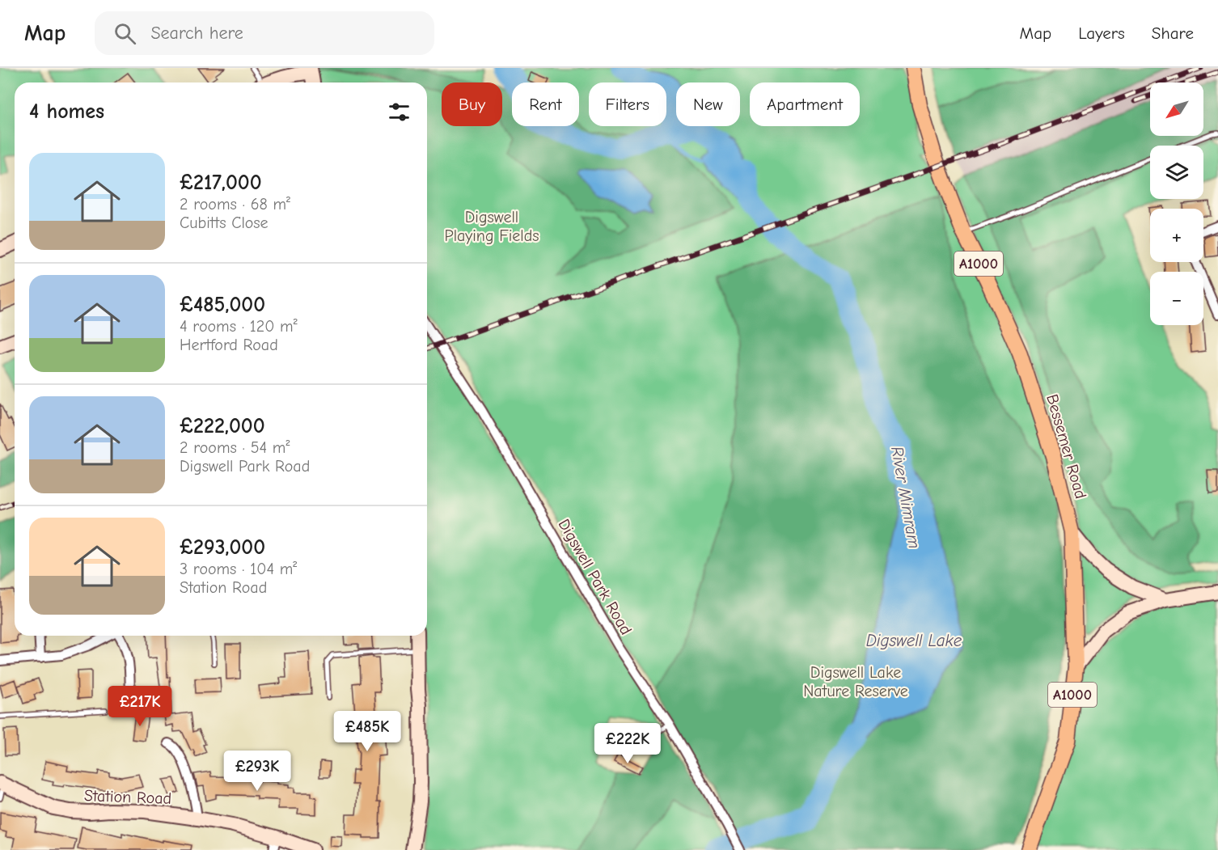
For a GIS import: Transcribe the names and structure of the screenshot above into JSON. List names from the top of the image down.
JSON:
{
  "streets": {
    "main road": ["A1000", "Bessemer Road"],
    "street": ["Digswell Park Road", "Station Road"]
  },
  "water": ["River Mimram", "Digswell Lake"],
  "parks": ["Digswell Playing Fields", "Digswell Lake Nature Reserve"],
  "north": "bottom left",
  "page": {
    "header": "Map",
    "search": "Search here",
    "nav": ["Map", "Layers", "Share"],
    "map_buttons": ["+", "−"],
    "chip": [
      "Buy",
      "Rent",
      "Filters",
      "New",
      "Apartment"
    ],
    "heading": "4 homes",
    "list": [
      {
        "name": "£217,000",
        "note": "2 rooms · 68 m² · Cubitts Close"
      },
      {
        "name": "£485,000",
        "note": "4 rooms · 120 m² · Hertford Road"
      },
      {
        "name": "£222,000",
        "note": "2 rooms · 54 m² · Digswell Park Road"
      },
      {
        "name": "£293,000",
        "note": "3 rooms · 104 m² · Station Road"
      }
    ],
    "price": [
      "£217K",
      "£485K",
      "£222K",
      "£293K"
    ]
  }
}
